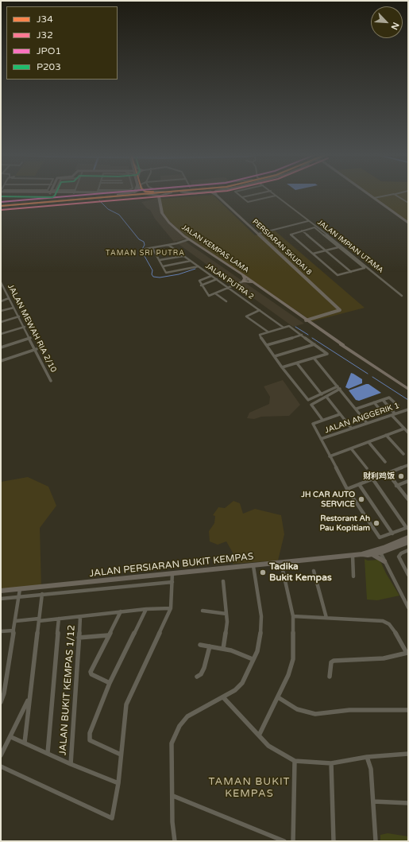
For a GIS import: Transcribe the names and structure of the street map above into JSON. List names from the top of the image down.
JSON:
{
  "streets": {
    "main road": ["JALAN KEMPAS LAMA"],
    "street": [
      "JALAN IMPIAN UTAMA",
      "PERSIARAN SKUDAI 8",
      "JALAN PUTRA 2",
      "JALAN MEWAH RIA 2/10",
      "JALAN ANGGERIK 1",
      "JALAN PERSIARAN BUKIT KEMPAS",
      "JALAN BUKIT KEMPAS 1/12"
    ]
  },
  "districts": ["TAMAN SRI PUTRA", "TAMAN BUKIT KEMPAS"],
  "places": [
    "财利鸡饭",
    "JH CAR AUTO SERVICE",
    "Restorant Ah Pau Kopitiam",
    "Tadika Bukit Kempas"
  ],
  "lines": [
    "transit line J34",
    "transit line J32",
    "transit line JPO1",
    "transit line P203"
  ],
  "legend": [
    "J34",
    "J32",
    "JPO1",
    "P203"
  ],
  "north": "bottom right"
}
